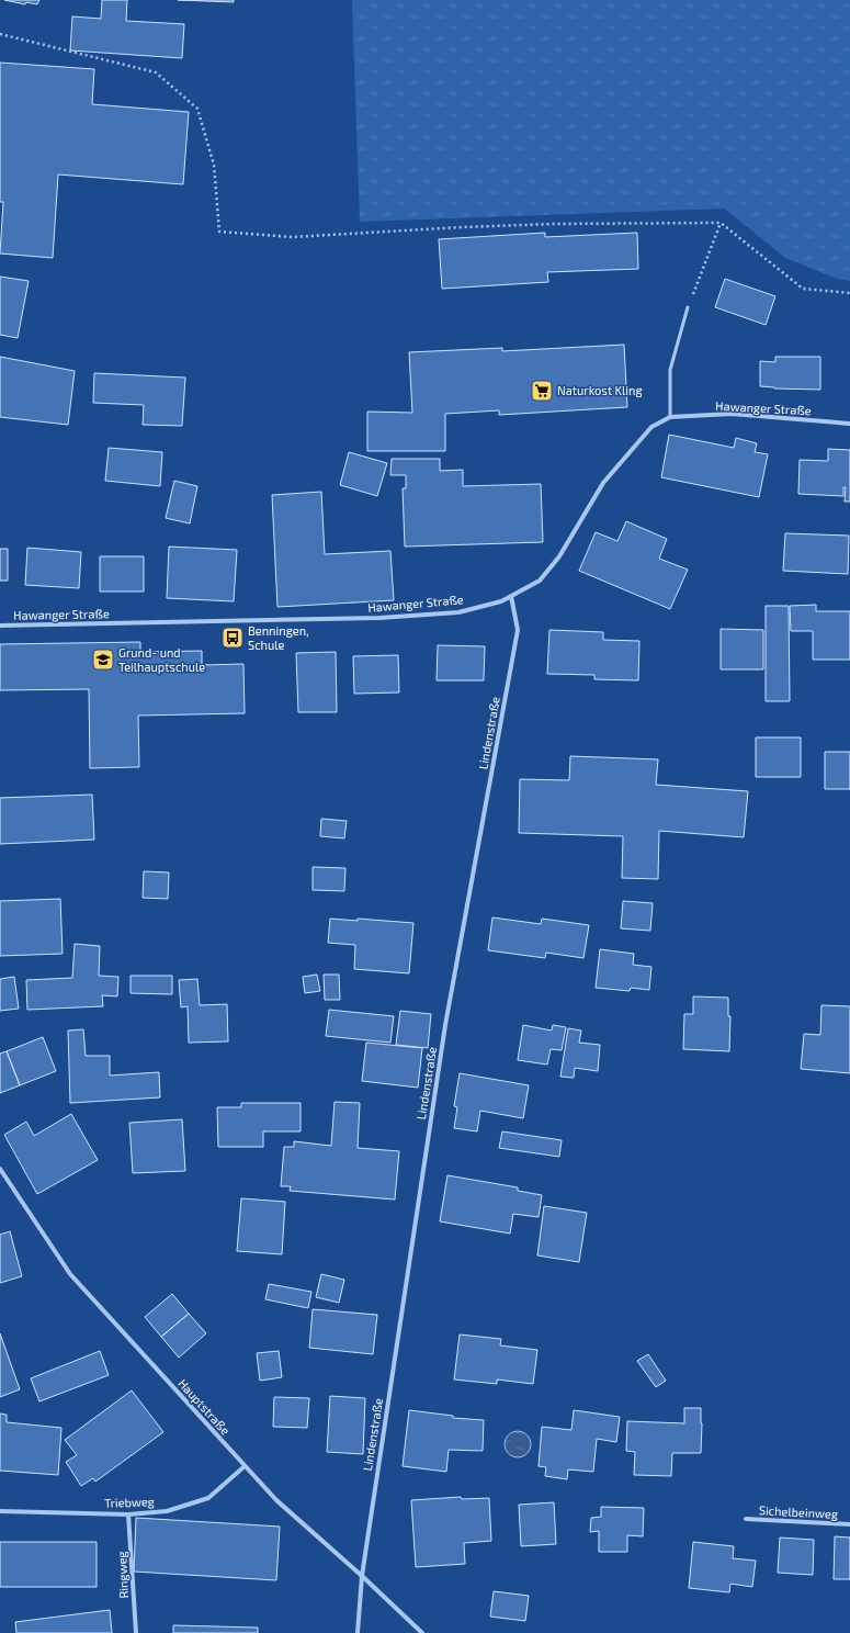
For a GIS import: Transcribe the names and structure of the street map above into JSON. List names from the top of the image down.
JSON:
{
  "streets": {
    "street": [
      "Hawanger Straße",
      "Lindenstraße",
      "Hauptstraße",
      "Triebweg",
      "Sichelbeinweg",
      "Ringweg"
    ]
  },
  "crossings": [
    ["Hawanger Straße", "Lindenstraße"],
    ["Lindenstraße", "Hauptstraße"],
    ["Hauptstraße", "Triebweg"],
    ["Triebweg", "Ringweg"]
  ],
  "places": {
    "supermarket": ["Naturkost Kling"],
    "bus stop": ["Benningen, Schule"],
    "school or university": ["Grund- und Teilhauptschule"]
  }
}
